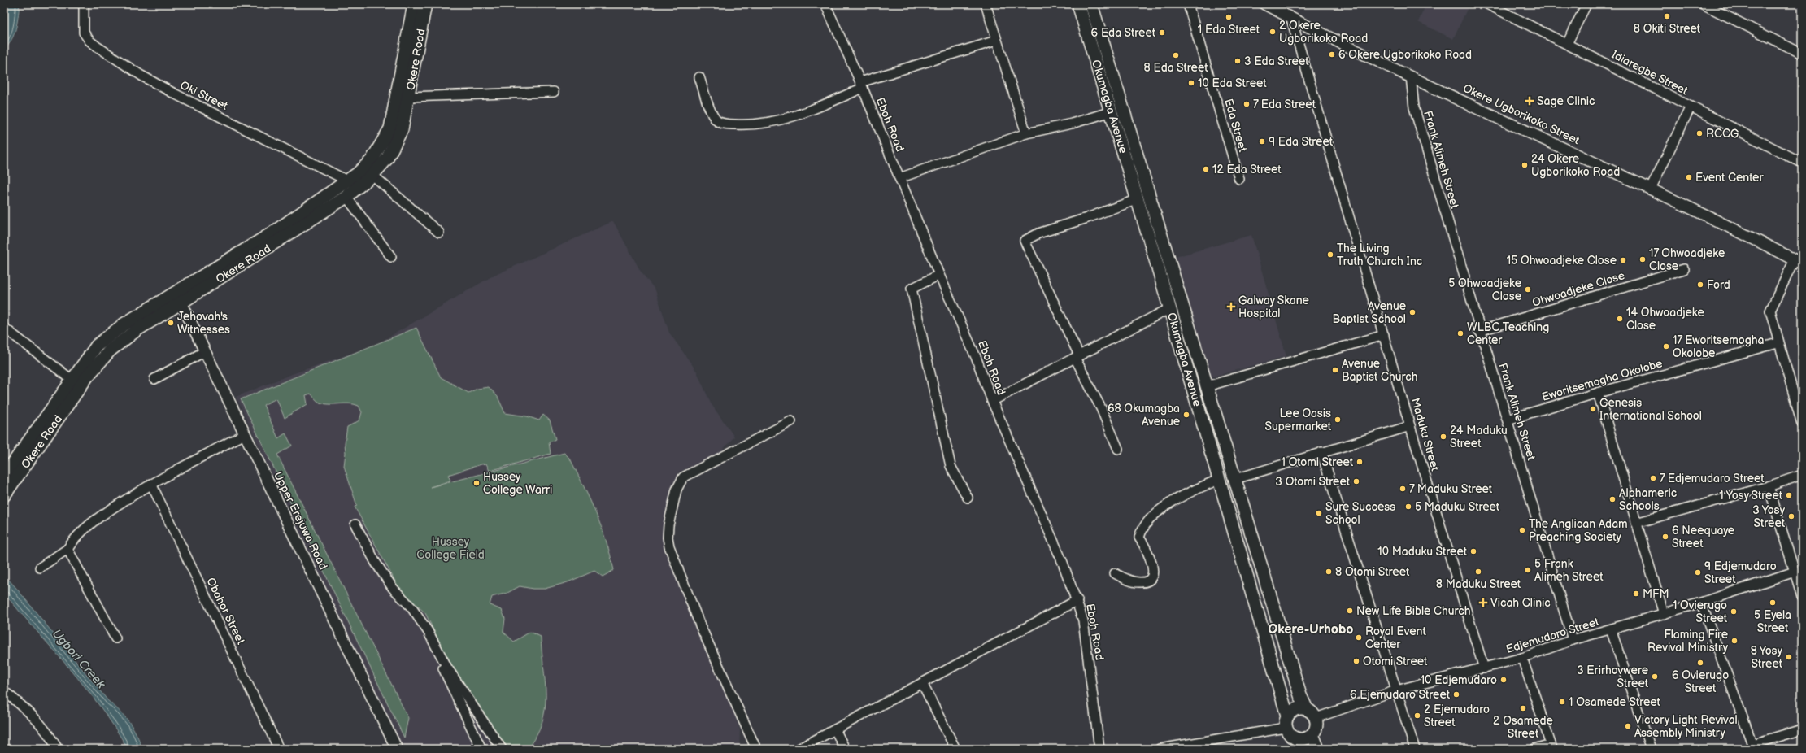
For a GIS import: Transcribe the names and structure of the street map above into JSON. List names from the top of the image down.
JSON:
{
  "streets": {
    "main road": ["Okere Road", "Okumagba Avenue"],
    "street": [
      "Idiaregbe Street",
      "Oki Street",
      "Okere Ugborikoko Street",
      "Eboh Road",
      "Eda Street",
      "Frank Alimeh Street",
      "Ohwoadjeke Close",
      "Eworitsemogha Okolobe",
      "Maduku Street",
      "Upper Erejuwa Road",
      "Obahor Street",
      "Edjemudaro Street"
    ]
  },
  "crossings": [
    ["Okere Road", "Oki Street"],
    ["Okere Road", "Upper Erejuwa Road"],
    ["Okumagba Avenue", "Edjemudaro Street"],
    ["Okere Ugborikoko Street", "Frank Alimeh Street"],
    ["Okere Ugborikoko Street", "Maduku Street"],
    ["Frank Alimeh Street", "Ohwoadjeke Close"],
    ["Frank Alimeh Street", "Eworitsemogha Okolobe"],
    ["Frank Alimeh Street", "Edjemudaro Street"],
    ["Maduku Street", "Edjemudaro Street"]
  ],
  "districts": ["Okere-Urhobo"],
  "water": ["Ugbori Creek"],
  "parks": ["Hussey College Field"],
  "places": {
    "other": [
      "8 Okiti Street",
      "1 Eda Street",
      "2 Okere Ugborikoko Road",
      "6 Eda Street",
      "6 Okere Ugborikoko Road",
      "8 Eda Street",
      "3 Eda Street",
      "10 Eda Street",
      "7 Eda Street",
      "RCCG",
      "9 Eda Street",
      "24 Okere Ugborikoko Road",
      "12 Eda Street",
      "Event Center",
      "The Living Truth Church Inc",
      "17 Ohwoadjeke Close",
      "15 Ohwoadjeke Close",
      "Ford",
      "5 Ohwoadjeke Close",
      "Avenue Baptist School",
      "14 Ohwoadjeke Close",
      "Jehovah's Witnesses",
      "WLBC Teaching Center",
      "17 Eworitsemogha Okolobe",
      "Avenue Baptist Church",
      "Genesis International School",
      "68 Okumagba Avenue",
      "Lee Oasis Supermarket",
      "24 Maduku Street",
      "1 Otomi Street",
      "7 Edjemudaro Street",
      "3 Otomi Street",
      "Hussey College Warri",
      "7 Maduku Street",
      "1 Yosy Street",
      "Alphameric Schools",
      "5 Maduku Street",
      "Sure Success School",
      "3 Yosy Street",
      "The Anglican Adam Preaching Society",
      "6 Neequaye Street",
      "10 Maduku Street",
      "5 Frank Alimeh Street",
      "8 Otomi Street",
      "8 Maduku Street",
      "9 Edjemudaro Street",
      "MFM",
      "5 Eyela Street",
      "New Life Bible Church",
      "1 Ovierugo Street",
      "Royal Event Center",
      "Flaming Fire Revival Ministry",
      "8 Yosy Street",
      "Otomi Street",
      "6 Ovierugo Street",
      "3 Erirhovwere Street",
      "10 Edjemudaro",
      "6 Ejemudaro Street",
      "1 Osamede Street",
      "2 Osamede Street",
      "2 Ejemudaro Street",
      "Victory Light Revival Assembly Ministry"
    ],
    "health": ["Sage Clinic", "Galway Skane Hospital", "Vicah Clinic"]
  }
}
